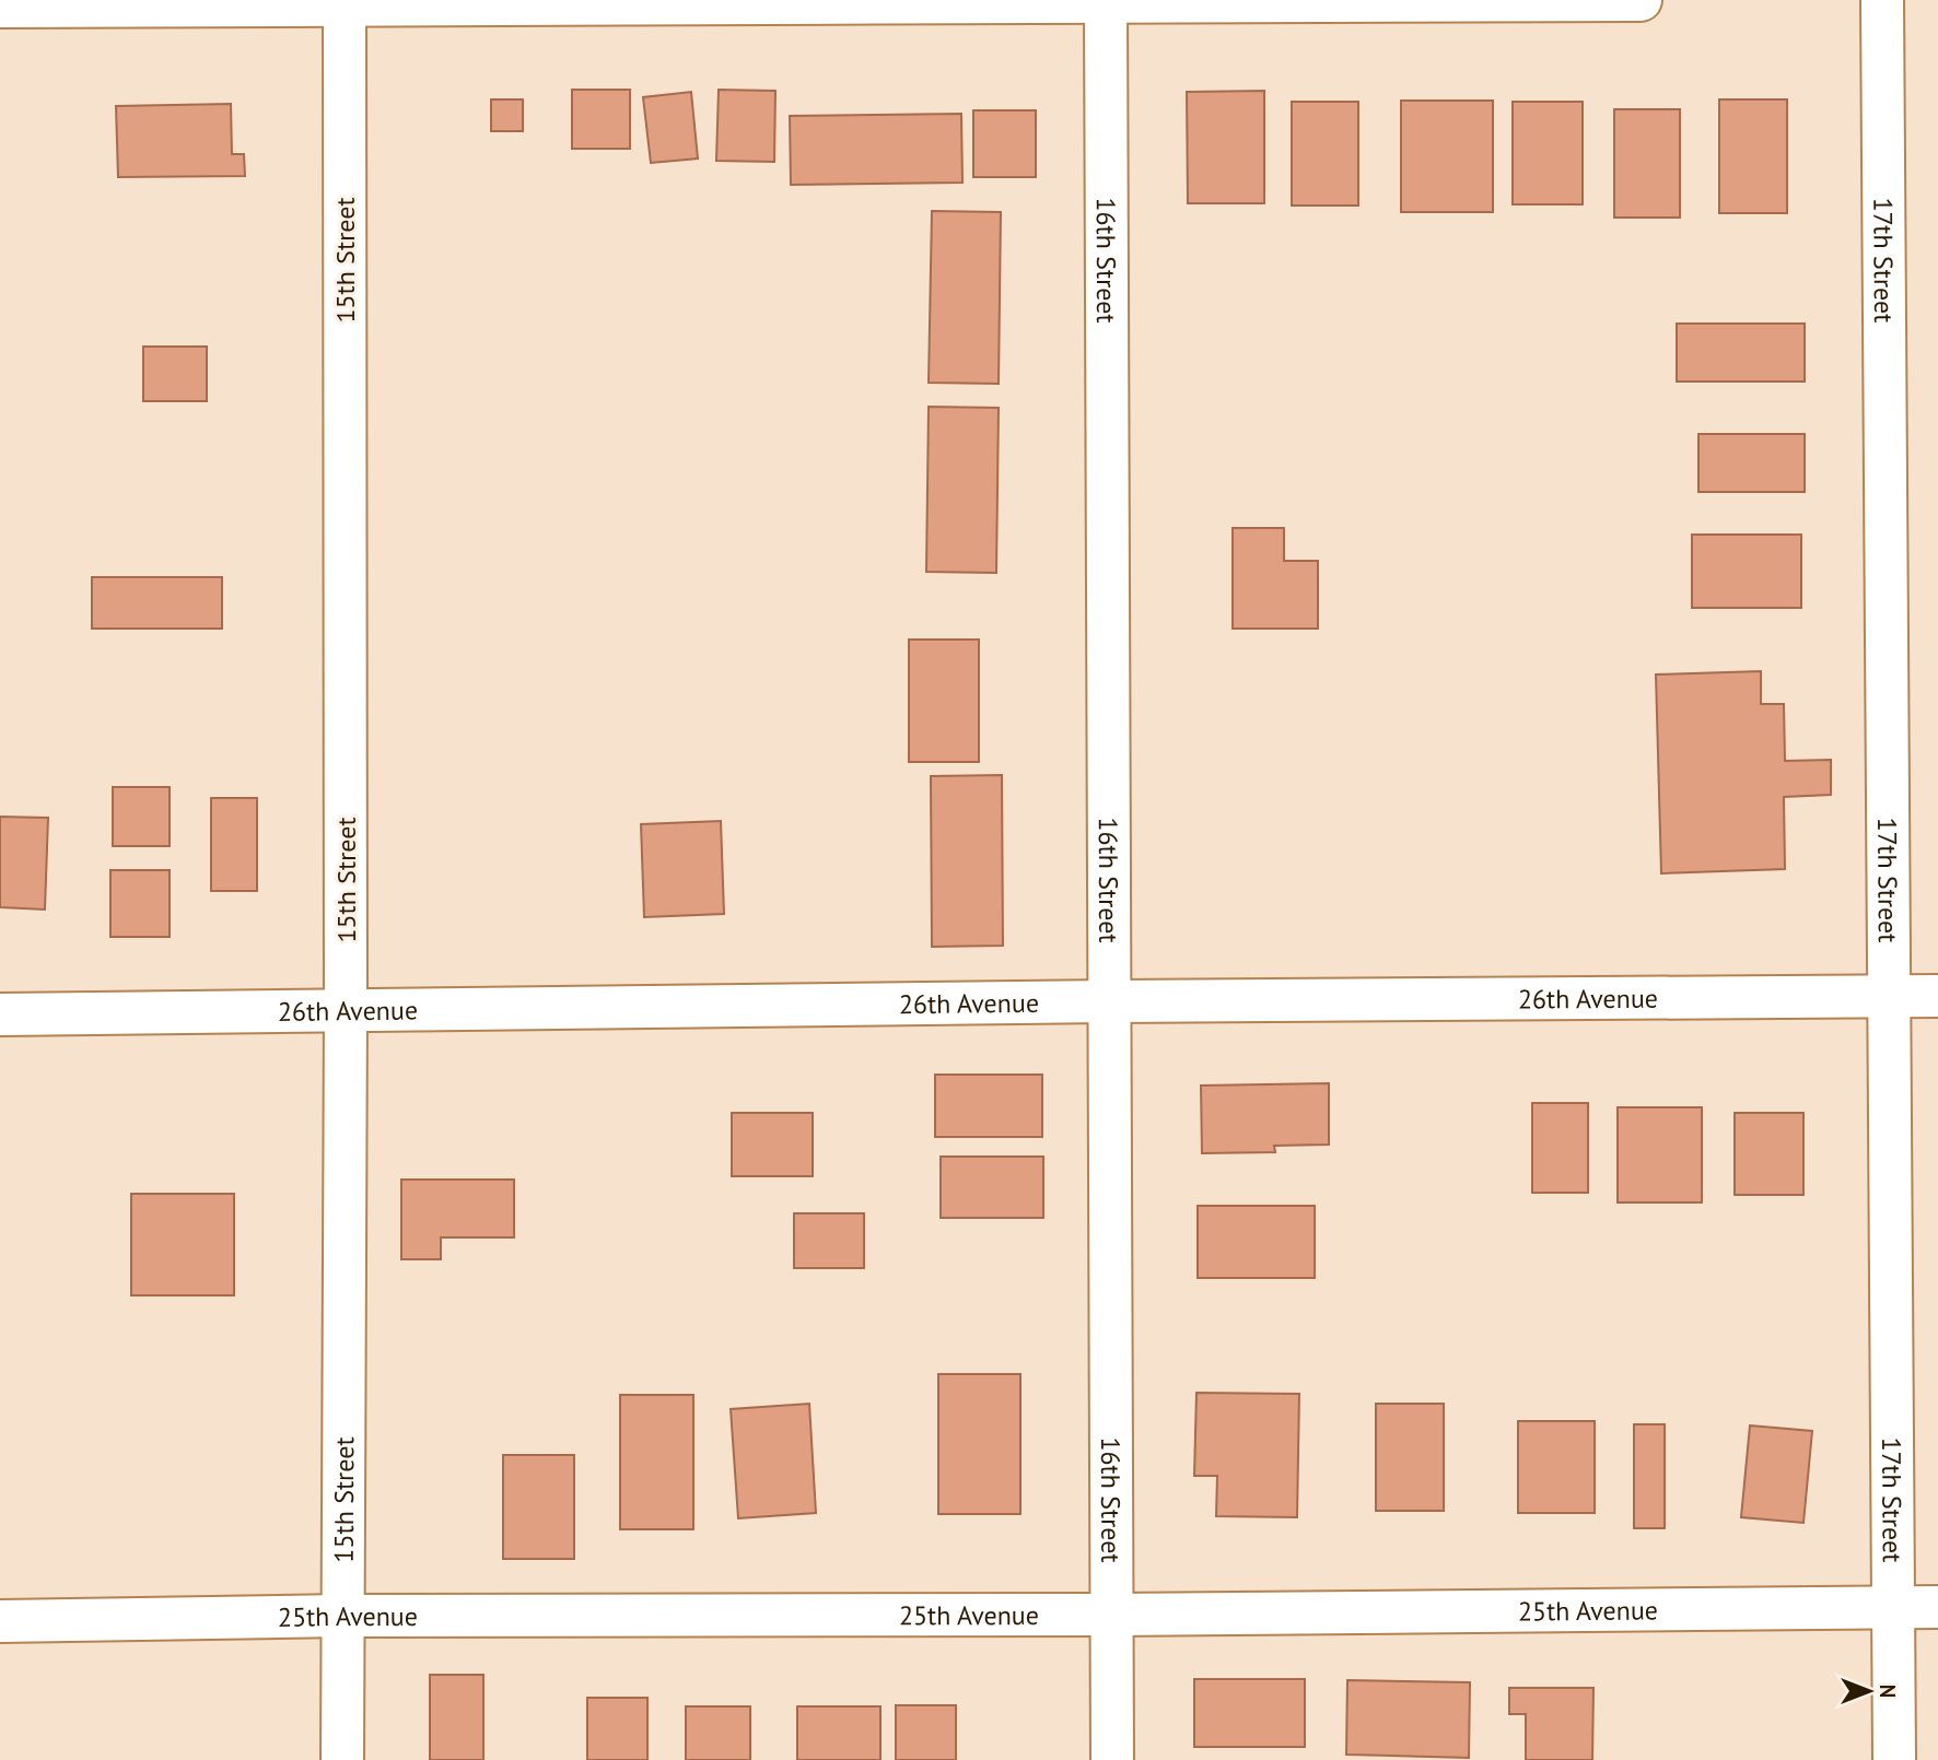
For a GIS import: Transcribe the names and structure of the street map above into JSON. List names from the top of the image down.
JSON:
{
  "streets": {
    "street": [
      "15th Street",
      "16th Street",
      "17th Street",
      "26th Avenue",
      "25th Avenue"
    ]
  },
  "crossings": [
    ["15th Street", "26th Avenue"],
    ["15th Street", "25th Avenue"],
    ["16th Street", "26th Avenue"],
    ["16th Street", "25th Avenue"],
    ["17th Street", "26th Avenue"],
    ["17th Street", "25th Avenue"]
  ],
  "north": "right"
}
